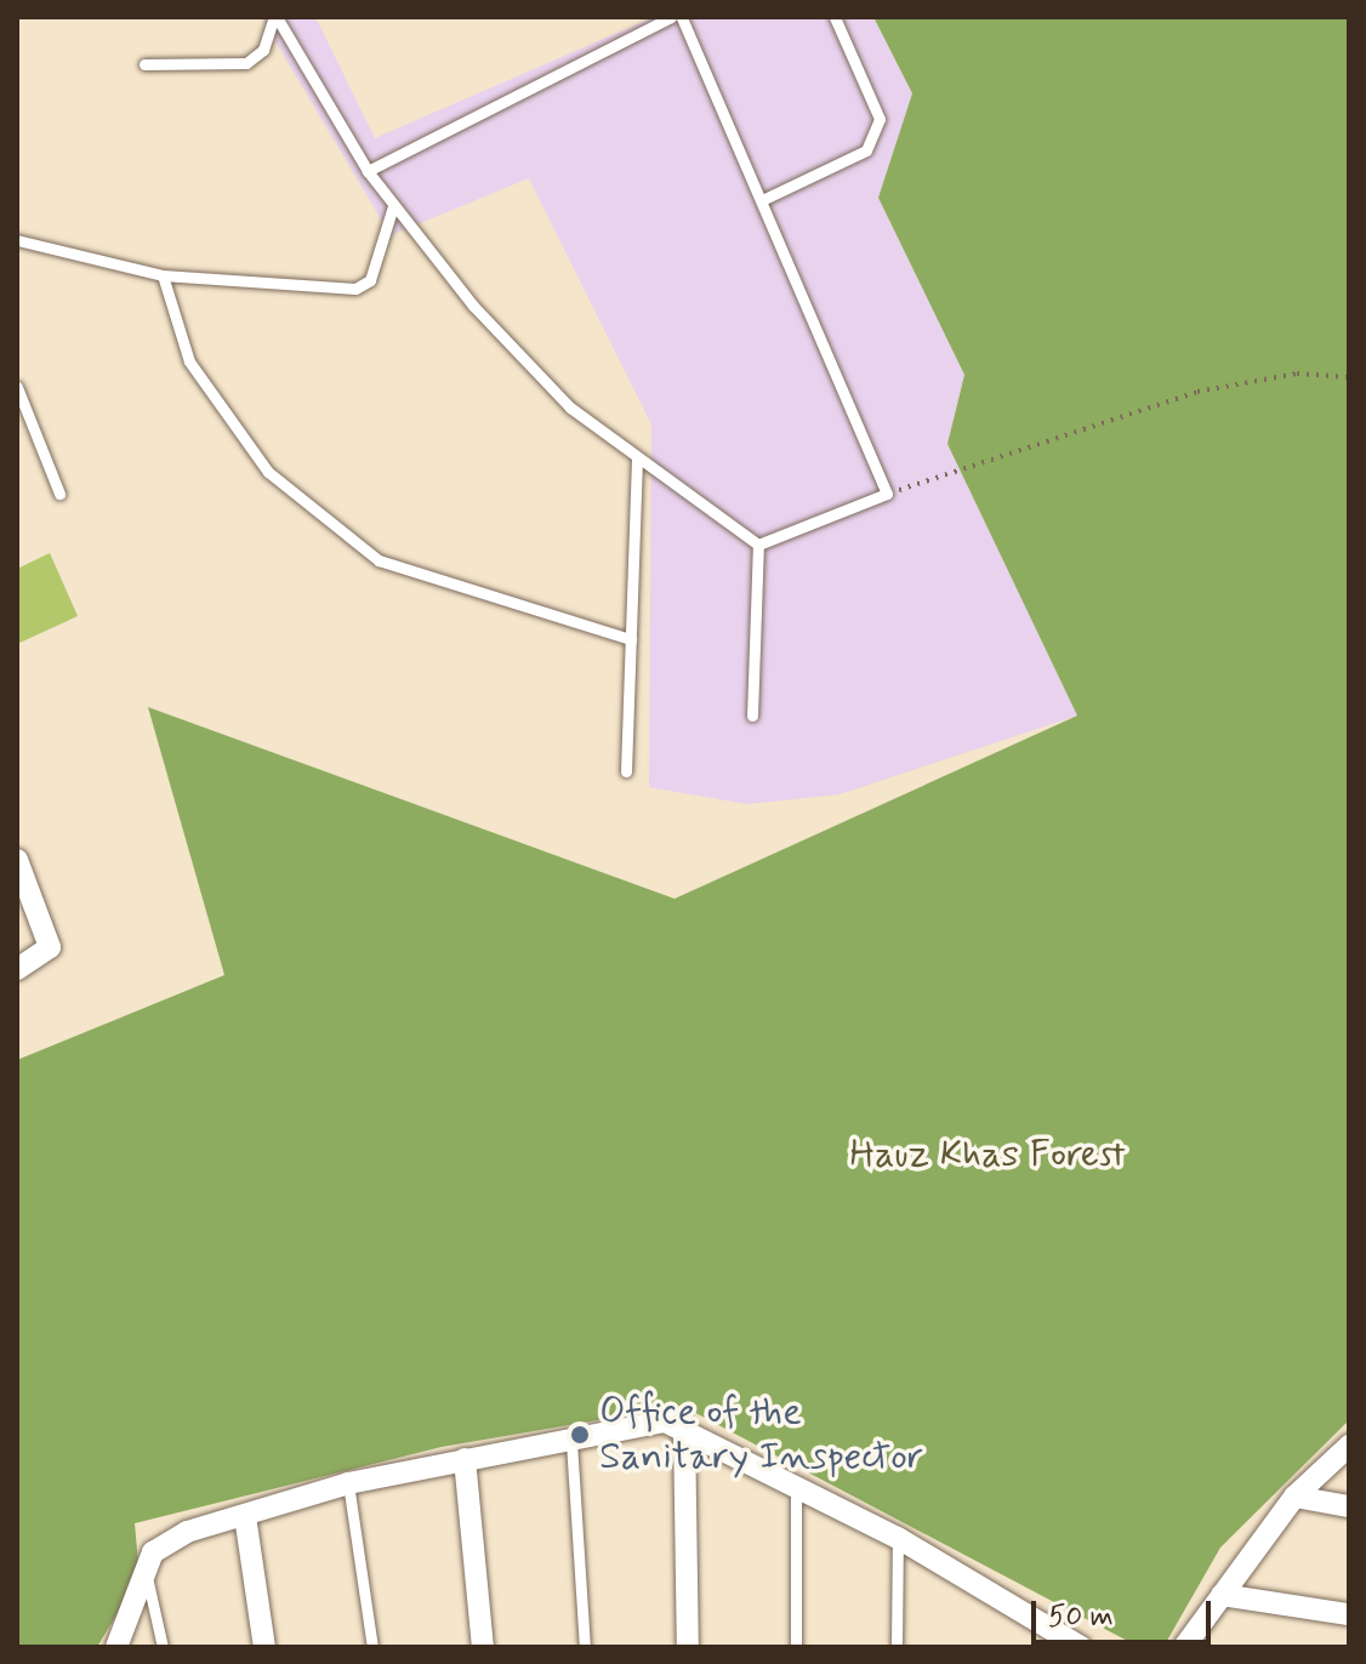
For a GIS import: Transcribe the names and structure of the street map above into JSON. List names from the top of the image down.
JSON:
{
  "parks": ["Hauz Khas Forest"],
  "places": ["Office of the Sanitary Inspector"],
  "scale_bar": "50 m"
}
